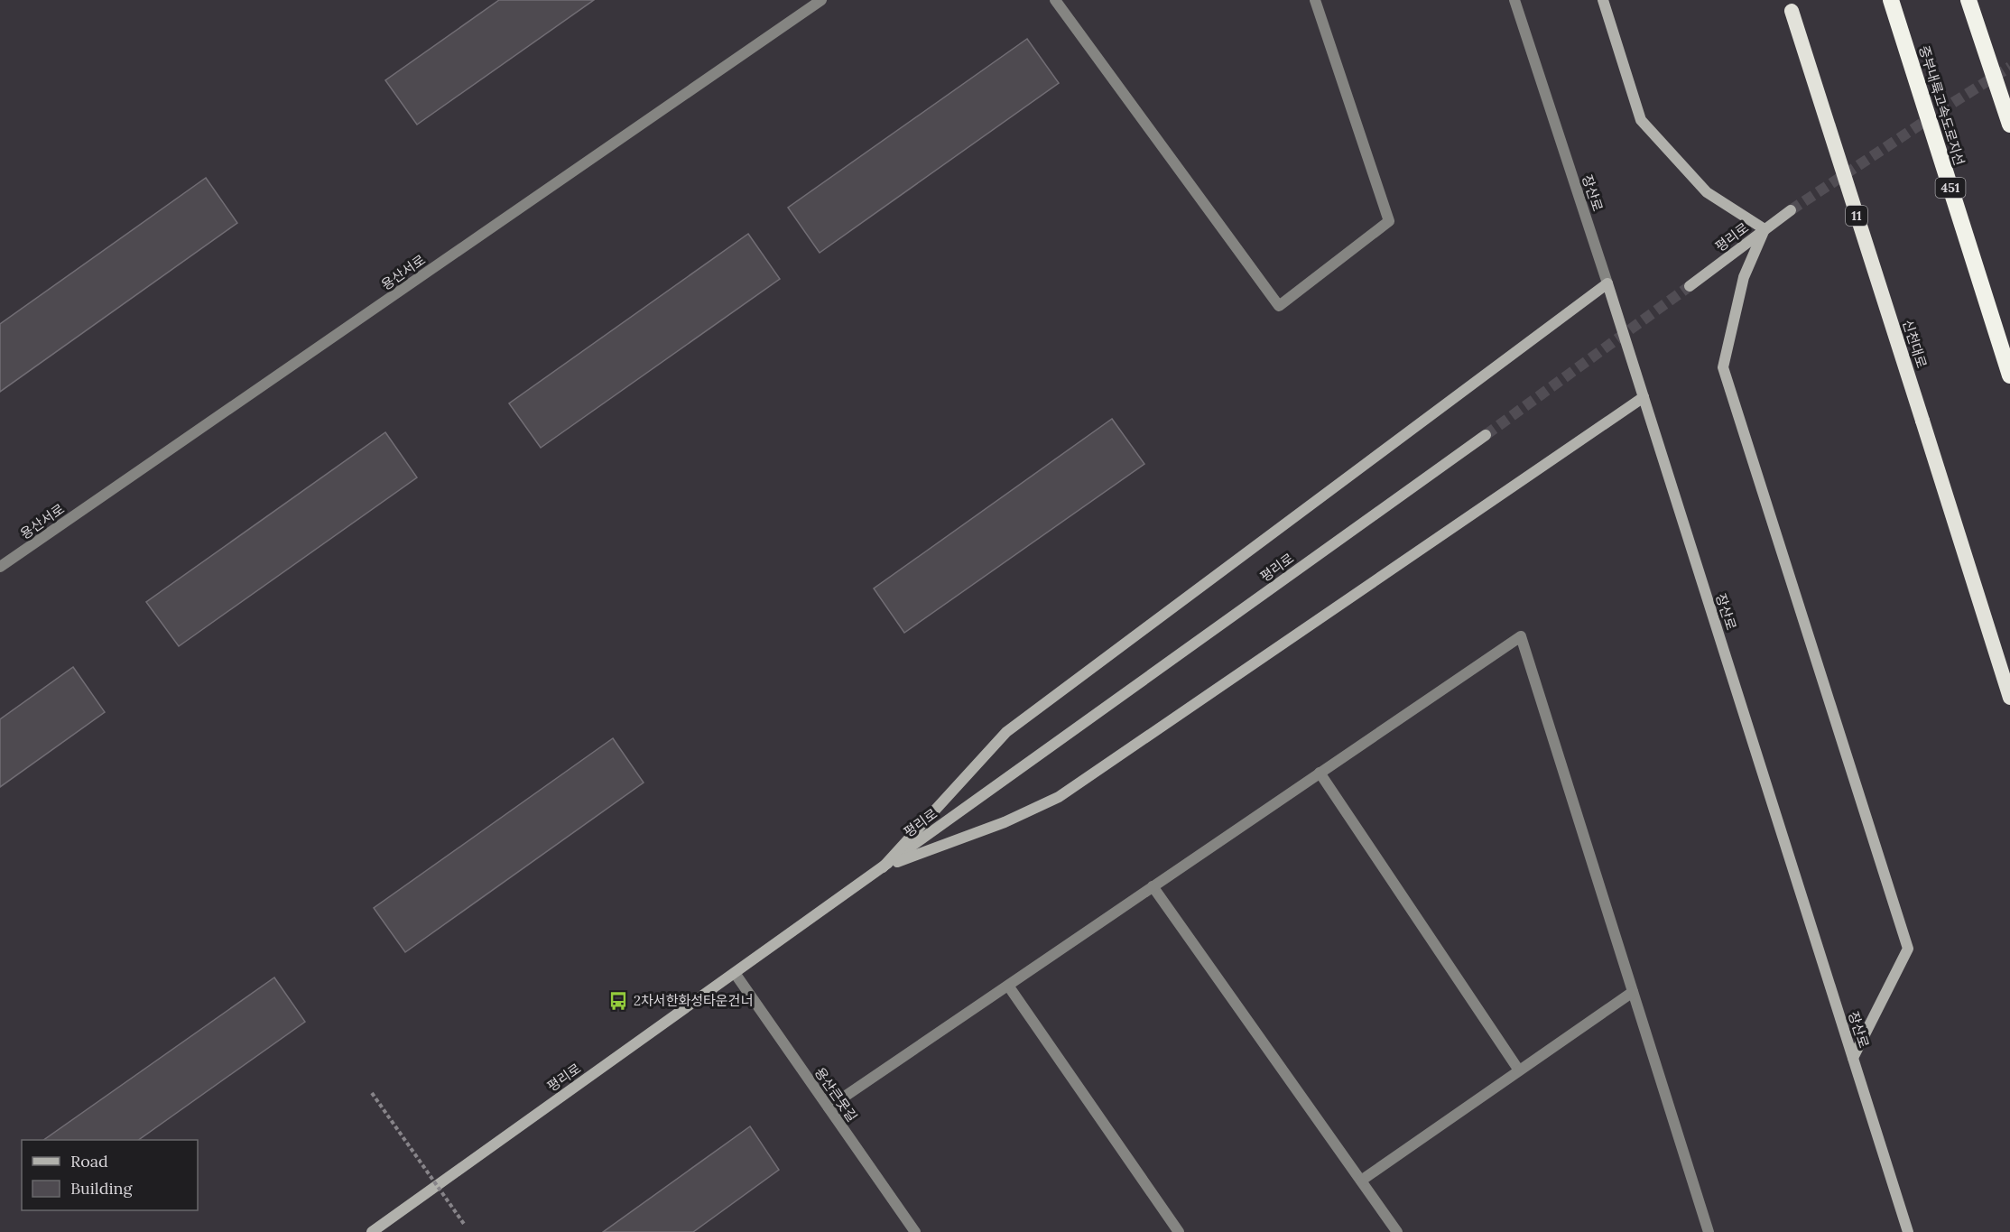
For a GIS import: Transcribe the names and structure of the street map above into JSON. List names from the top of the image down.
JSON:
{
  "streets": {
    "highway": [
      "중부내륙고속도로지선",
      "451",
      "11",
      "신천대로"
    ],
    "main road": ["장산로", "평리로"],
    "street": ["용산서로", "용산큰못길"]
  },
  "crossings": [
    ["평리로", "용산큰못길"]
  ],
  "places": {
    "bus stop": ["2차서한화성타운건너"]
  },
  "legend": ["Road", "Building"]
}
